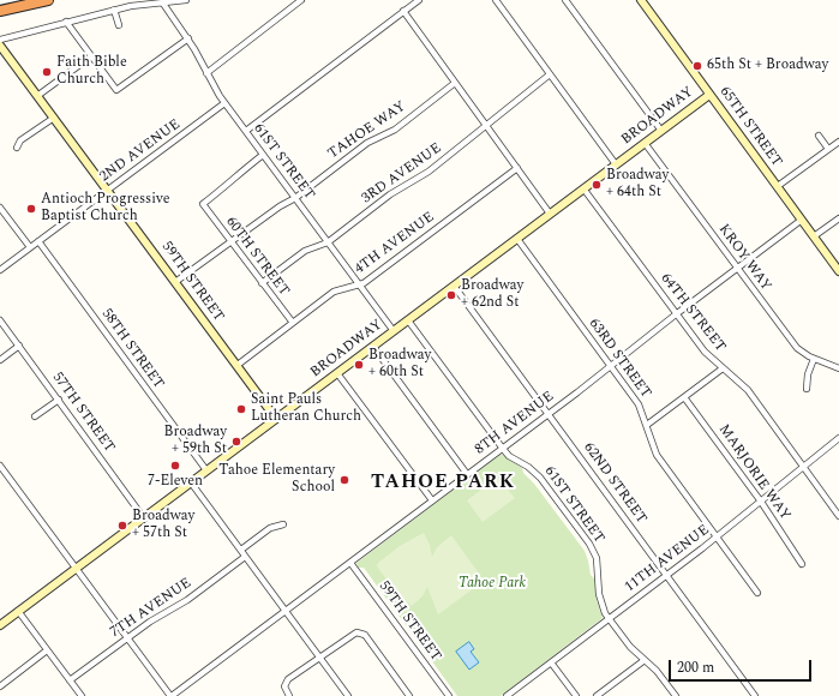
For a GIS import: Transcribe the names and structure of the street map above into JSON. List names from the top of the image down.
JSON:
{
  "streets": {
    "main road": ["BROADWAY", "65TH STREET", "59TH STREET"],
    "street": [
      "TAHOE WAY",
      "2ND AVENUE",
      "61ST STREET",
      "3RD AVENUE",
      "4TH AVENUE",
      "60TH STREET",
      "KROY WAY",
      "64TH STREET",
      "58TH STREET",
      "63RD STREET",
      "57TH STREET",
      "8TH AVENUE",
      "MARJORIE WAY",
      "62ND STREET",
      "11TH AVENUE",
      "7TH AVENUE"
    ]
  },
  "crossings": [
    ["BROADWAY", "65TH STREET"],
    ["BROADWAY", "61ST STREET"],
    ["BROADWAY", "KROY WAY"],
    ["BROADWAY", "59TH STREET"],
    ["BROADWAY", "64TH STREET"],
    ["BROADWAY", "58TH STREET"],
    ["BROADWAY", "63RD STREET"],
    ["BROADWAY", "57TH STREET"],
    ["BROADWAY", "62ND STREET"],
    ["65TH STREET", "8TH AVENUE"],
    ["TAHOE WAY", "61ST STREET"],
    ["TAHOE WAY", "60TH STREET"],
    ["TAHOE WAY", "59TH STREET"],
    ["2ND AVENUE", "61ST STREET"],
    ["2ND AVENUE", "59TH STREET"],
    ["2ND AVENUE", "58TH STREET"],
    ["61ST STREET", "3RD AVENUE"],
    ["61ST STREET", "4TH AVENUE"],
    ["61ST STREET", "60TH STREET"],
    ["61ST STREET", "8TH AVENUE"],
    ["61ST STREET", "11TH AVENUE"],
    ["3RD AVENUE", "60TH STREET"],
    ["4TH AVENUE", "60TH STREET"],
    ["4TH AVENUE", "59TH STREET"],
    ["KROY WAY", "8TH AVENUE"],
    ["59TH STREET", "8TH AVENUE"],
    ["64TH STREET", "8TH AVENUE"],
    ["64TH STREET", "11TH AVENUE"],
    ["63RD STREET", "8TH AVENUE"],
    ["63RD STREET", "11TH AVENUE"],
    ["8TH AVENUE", "62ND STREET"],
    ["MARJORIE WAY", "11TH AVENUE"],
    ["62ND STREET", "11TH AVENUE"]
  ],
  "districts": ["TAHOE PARK"],
  "parks": ["Tahoe Park"],
  "places": [
    "65th St + Broadway",
    "Faith Bible Church",
    "Broadway + 64th St",
    "Antioch Progressive Baptist Church",
    "Broadway + 62nd St",
    "Broadway + 60th St",
    "Saint Pauls Lutheran Church",
    "Broadway + 59th St",
    "7-Eleven",
    "Tahoe Elementary School",
    "Broadway + 57th St"
  ],
  "scale_bar": "200 m"
}
